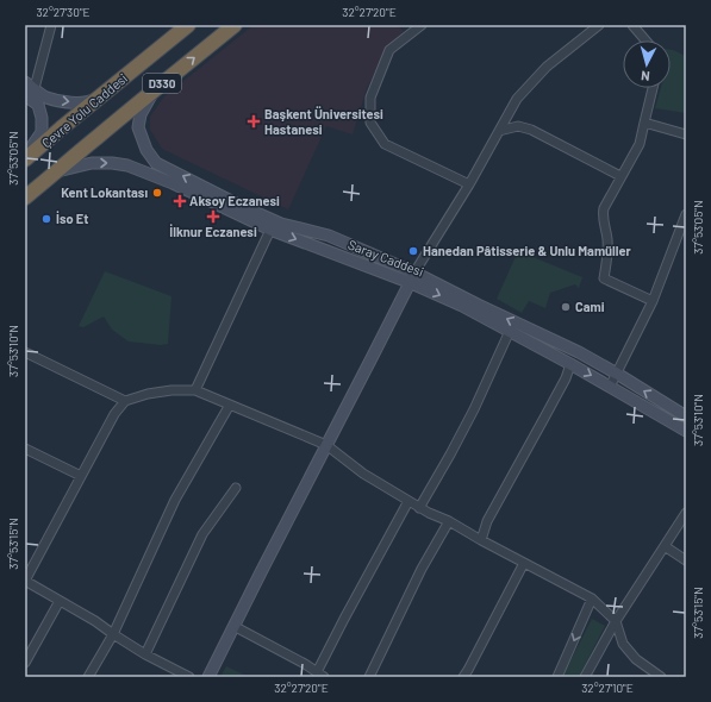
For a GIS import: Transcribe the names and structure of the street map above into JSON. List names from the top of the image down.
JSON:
{
  "streets": {
    "highway": ["D330", "Çevre Yolu Caddesi"],
    "street": ["Saray Caddesi"]
  },
  "crossings": [
    ["D330", "Saray Caddesi"]
  ],
  "places": {
    "health": ["Başkent Üniversitesi Hastanesi", "Aksoy Eczanesi", "İlknur Eczanesi"],
    "other": [
      "Kent Lokantası",
      "İso Et",
      "Hanedan Pâtisserie & Unlu Mamüller",
      "Cami"
    ]
  },
  "north": "bottom",
  "coordinates": [
    "32°27'30\"E",
    "32°27'20\"E",
    "37°53'05\"N",
    "37°53'10\"N",
    "37°53'15\"N",
    "32°27'10\"E"
  ]
}
